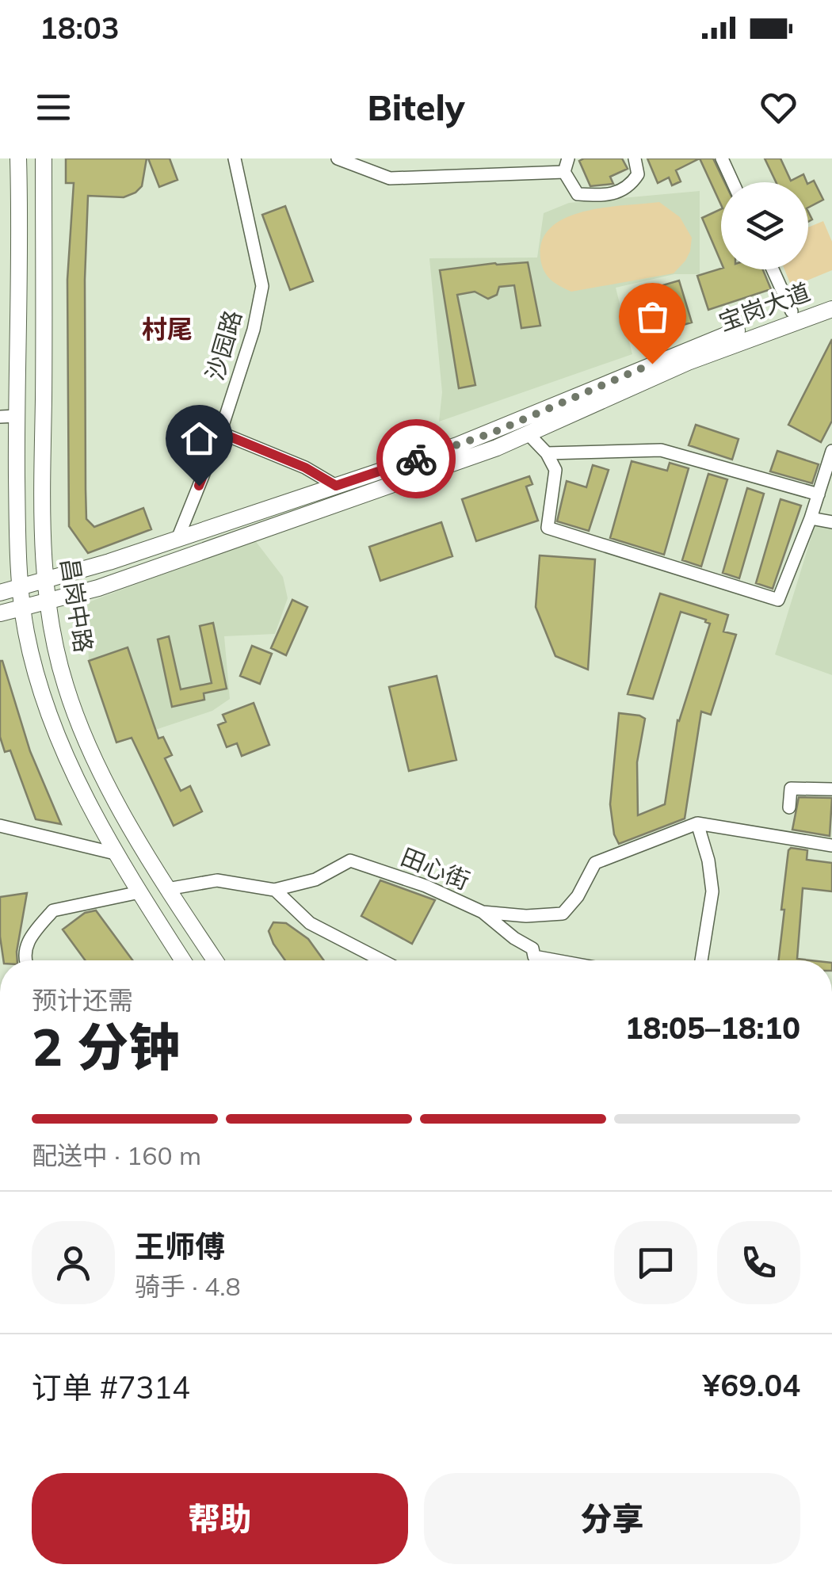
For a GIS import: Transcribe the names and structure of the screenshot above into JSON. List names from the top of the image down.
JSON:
{
  "streets": {
    "main road": ["宝岗大道", "昌岗中路"],
    "street": ["沙园路", "田心街"]
  },
  "crossings": [
    ["宝岗大道", "沙园路"],
    ["宝岗大道", "昌岗中路"],
    ["昌岗中路", "田心街"]
  ],
  "districts": ["村尾"],
  "page": {
    "status": "18:03",
    "header": "Bitely",
    "heading": ["2 分钟", "预计还需", "18:05–18:10"],
    "panel": [
      "王师傅",
      "骑手 · 4.8",
      "订单 #7314",
      "¥69.04"
    ],
    "bar": "配送中 · 160 m",
    "buttons": ["帮助", "分享"]
  }
}
